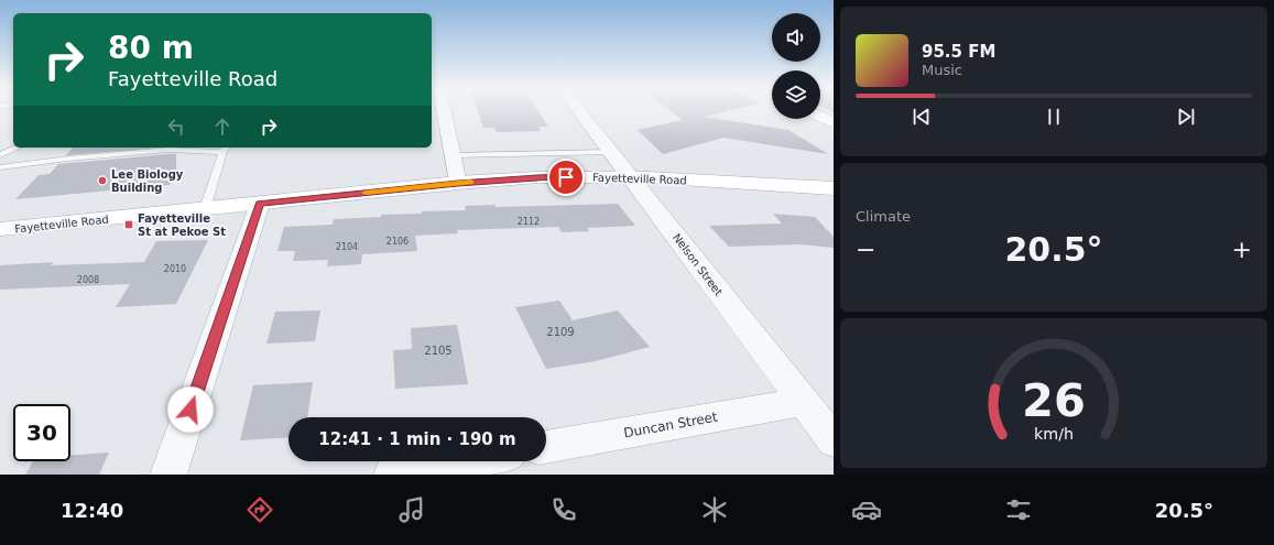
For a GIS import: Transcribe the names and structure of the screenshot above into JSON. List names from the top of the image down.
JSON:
{
  "streets": {
    "main road": ["Fayetteville Road"],
    "street": ["Nelson Street", "Duncan Street"]
  },
  "crossings": [
    ["Fayetteville Road", "Nelson Street"],
    ["Nelson Street", "Duncan Street"]
  ],
  "places": {
    "other": ["Lee Biology Building"],
    "transit": ["Fayetteville St at Pekoe St"]
  },
  "house_numbers": [
    "2112",
    "2106",
    "2104",
    "2010",
    "2008",
    "2109",
    "2105"
  ],
  "page": {
    "turn": ["80 m", "Fayetteville Road"],
    "song": ["95.5 FM", "Music"],
    "tile": "Climate",
    "heat": ["−", "20.5°", "+"],
    "limit": "30",
    "trip": "12:41 · 1 min · 190 m",
    "tabs": ["12:40", "20.5°"],
    "gauge": ["26", "km/h"]
  }
}
